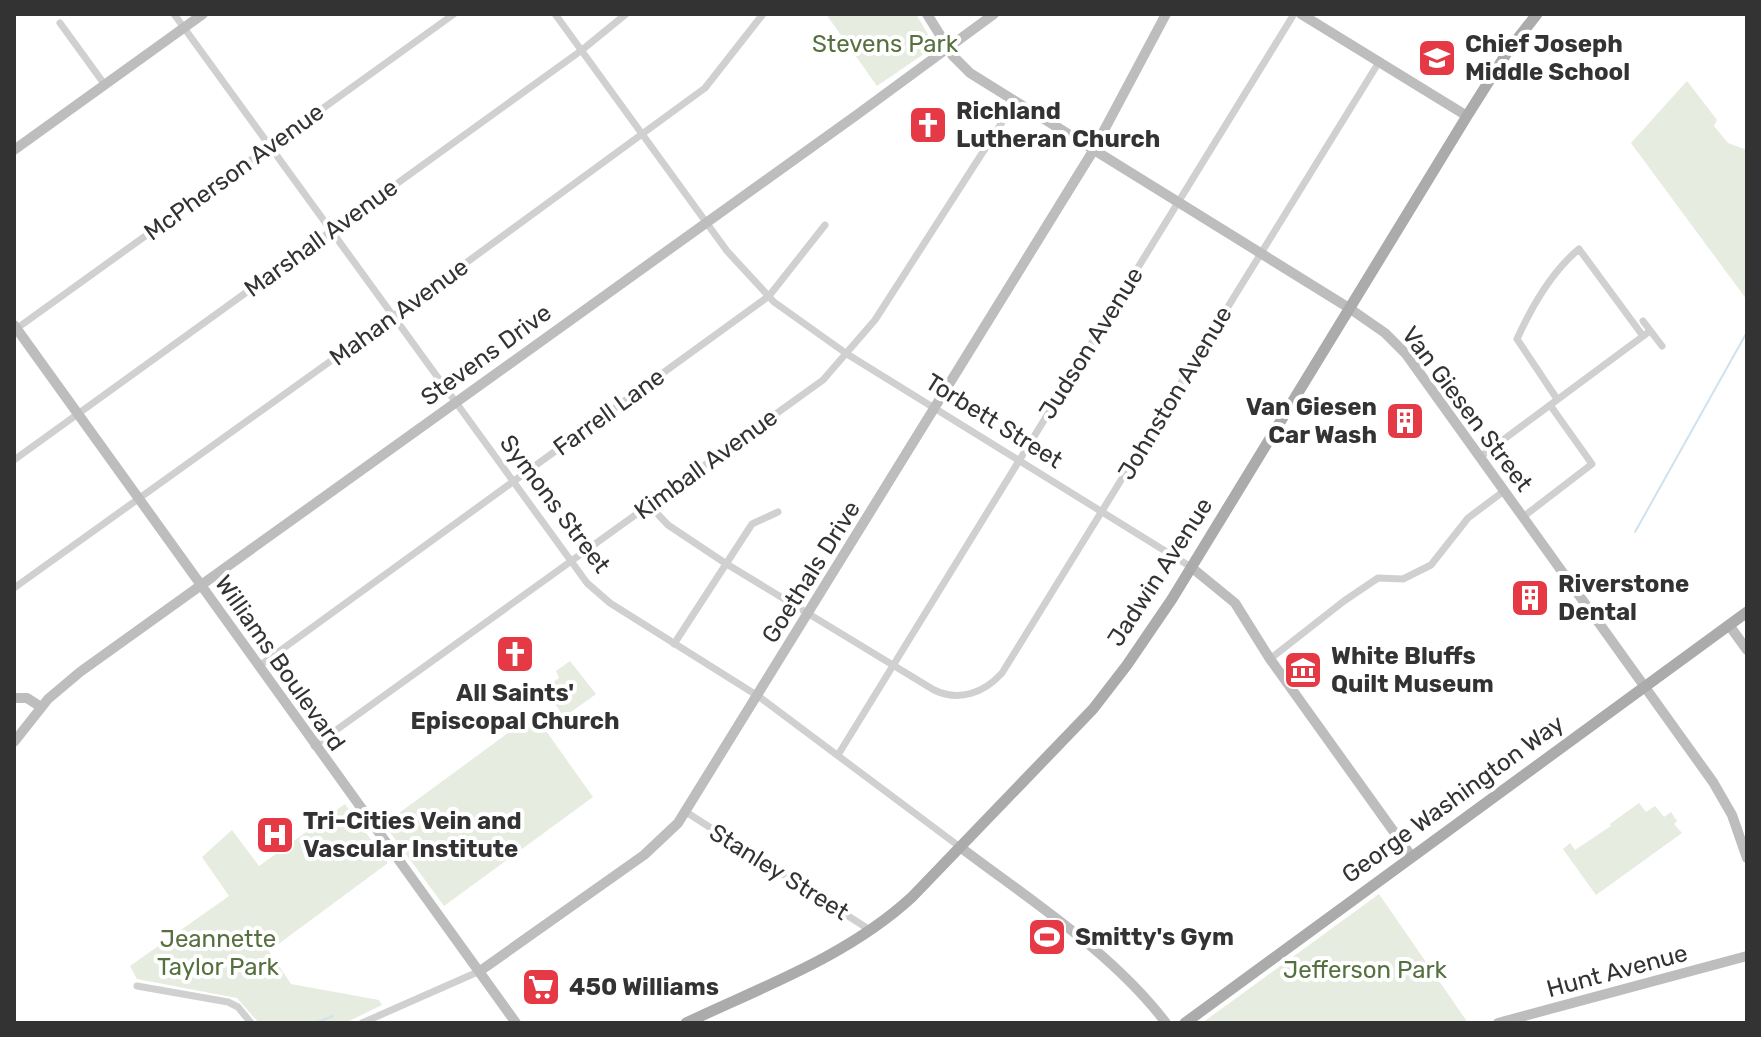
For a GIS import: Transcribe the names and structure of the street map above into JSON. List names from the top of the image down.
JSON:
{
  "streets": {
    "main road": ["Jadwin Avenue", "George Washington Way"],
    "street": [
      "McPherson Avenue",
      "Marshall Avenue",
      "Mahan Avenue",
      "Judson Avenue",
      "Stevens Drive",
      "Johnston Avenue",
      "Van Giesen Street",
      "Farrell Lane",
      "Torbett Street",
      "Kimball Avenue",
      "Symons Street",
      "Goethals Drive",
      "Williams Boulevard",
      "Stanley Street",
      "Hunt Avenue"
    ]
  },
  "crossings": [
    ["McPherson Avenue", "Symons Street"],
    ["McPherson Avenue", "Williams Boulevard"],
    ["Marshall Avenue", "Torbett Street"],
    ["Marshall Avenue", "Symons Street"],
    ["Marshall Avenue", "Williams Boulevard"],
    ["Mahan Avenue", "Torbett Street"],
    ["Mahan Avenue", "Symons Street"],
    ["Mahan Avenue", "Williams Boulevard"],
    ["Judson Avenue", "Johnston Avenue"],
    ["Judson Avenue", "Van Giesen Street"],
    ["Judson Avenue", "Torbett Street"],
    ["Judson Avenue", "Symons Street"],
    ["Stevens Drive", "Van Giesen Street"],
    ["Stevens Drive", "Torbett Street"],
    ["Stevens Drive", "Symons Street"],
    ["Stevens Drive", "Williams Boulevard"],
    ["Johnston Avenue", "Van Giesen Street"],
    ["Johnston Avenue", "Torbett Street"],
    ["Van Giesen Street", "Kimball Avenue"],
    ["Van Giesen Street", "Goethals Drive"],
    ["Van Giesen Street", "Jadwin Avenue"],
    ["Van Giesen Street", "George Washington Way"],
    ["Farrell Lane", "Torbett Street"],
    ["Farrell Lane", "Symons Street"],
    ["Farrell Lane", "Williams Boulevard"],
    ["Torbett Street", "Kimball Avenue"],
    ["Torbett Street", "Goethals Drive"],
    ["Torbett Street", "Jadwin Avenue"],
    ["Torbett Street", "George Washington Way"],
    ["Kimball Avenue", "Symons Street"],
    ["Kimball Avenue", "Williams Boulevard"],
    ["Symons Street", "Goethals Drive"],
    ["Symons Street", "Jadwin Avenue"],
    ["Goethals Drive", "Williams Boulevard"],
    ["Goethals Drive", "Stanley Street"],
    ["Jadwin Avenue", "Stanley Street"]
  ],
  "parks": ["Stevens Park", "Jeannette Taylor Park", "Jefferson Park"],
  "places": {
    "school or university": ["Chief Joseph Middle School"],
    "church": ["Richland Lutheran Church", "All Saints' Episcopal Church"],
    "building": ["Van Giesen Car Wash", "Riverstone Dental"],
    "museum": ["White Bluffs Quilt Museum"],
    "hospital": ["Tri-Cities Vein and Vascular Institute"],
    "sports": ["Smitty's Gym"],
    "supermarket": ["450 Williams"]
  }
}
